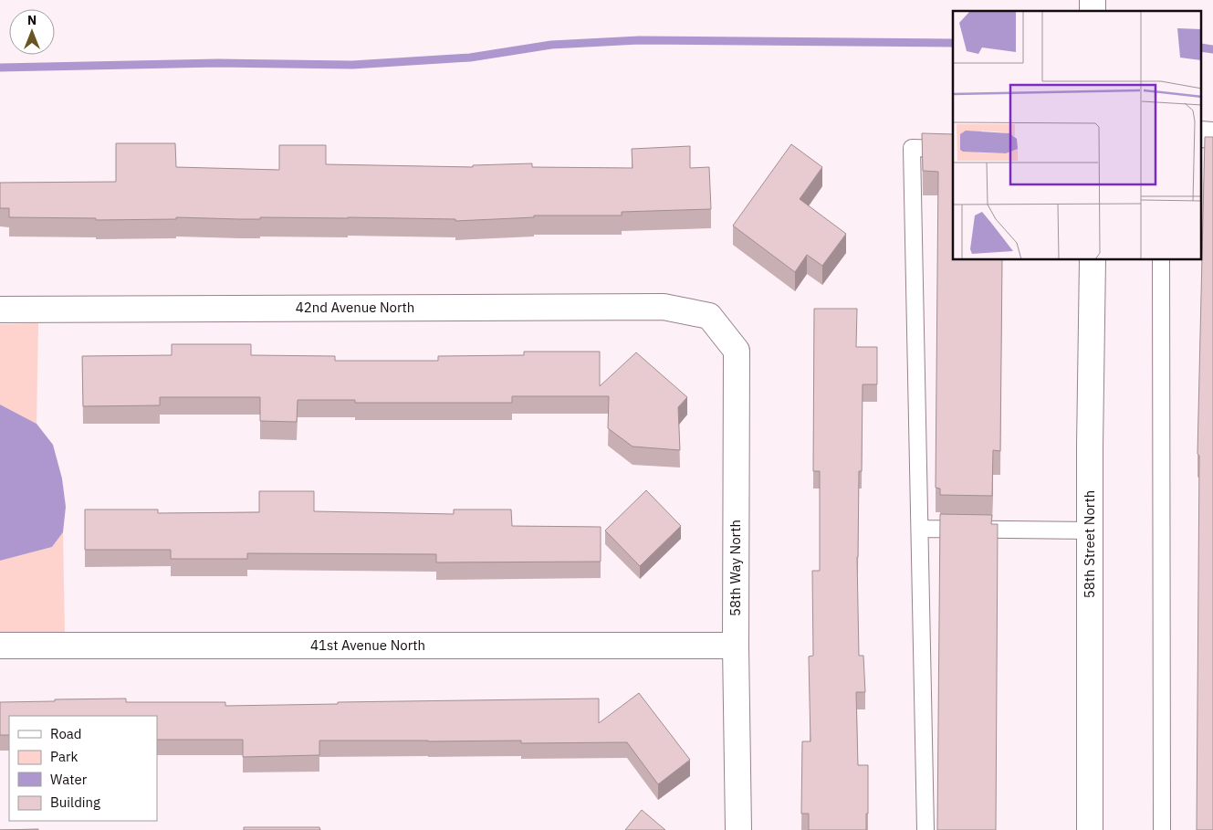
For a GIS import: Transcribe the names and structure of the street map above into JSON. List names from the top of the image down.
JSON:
{
  "streets": {
    "street": [
      "42nd Avenue North",
      "58th Street North",
      "58th Way North",
      "41st Avenue North"
    ]
  },
  "crossings": [
    ["42nd Avenue North", "58th Way North"],
    ["58th Way North", "41st Avenue North"]
  ],
  "legend": [
    "Road",
    "Park",
    "Water",
    "Building"
  ],
  "north": "top"
}
